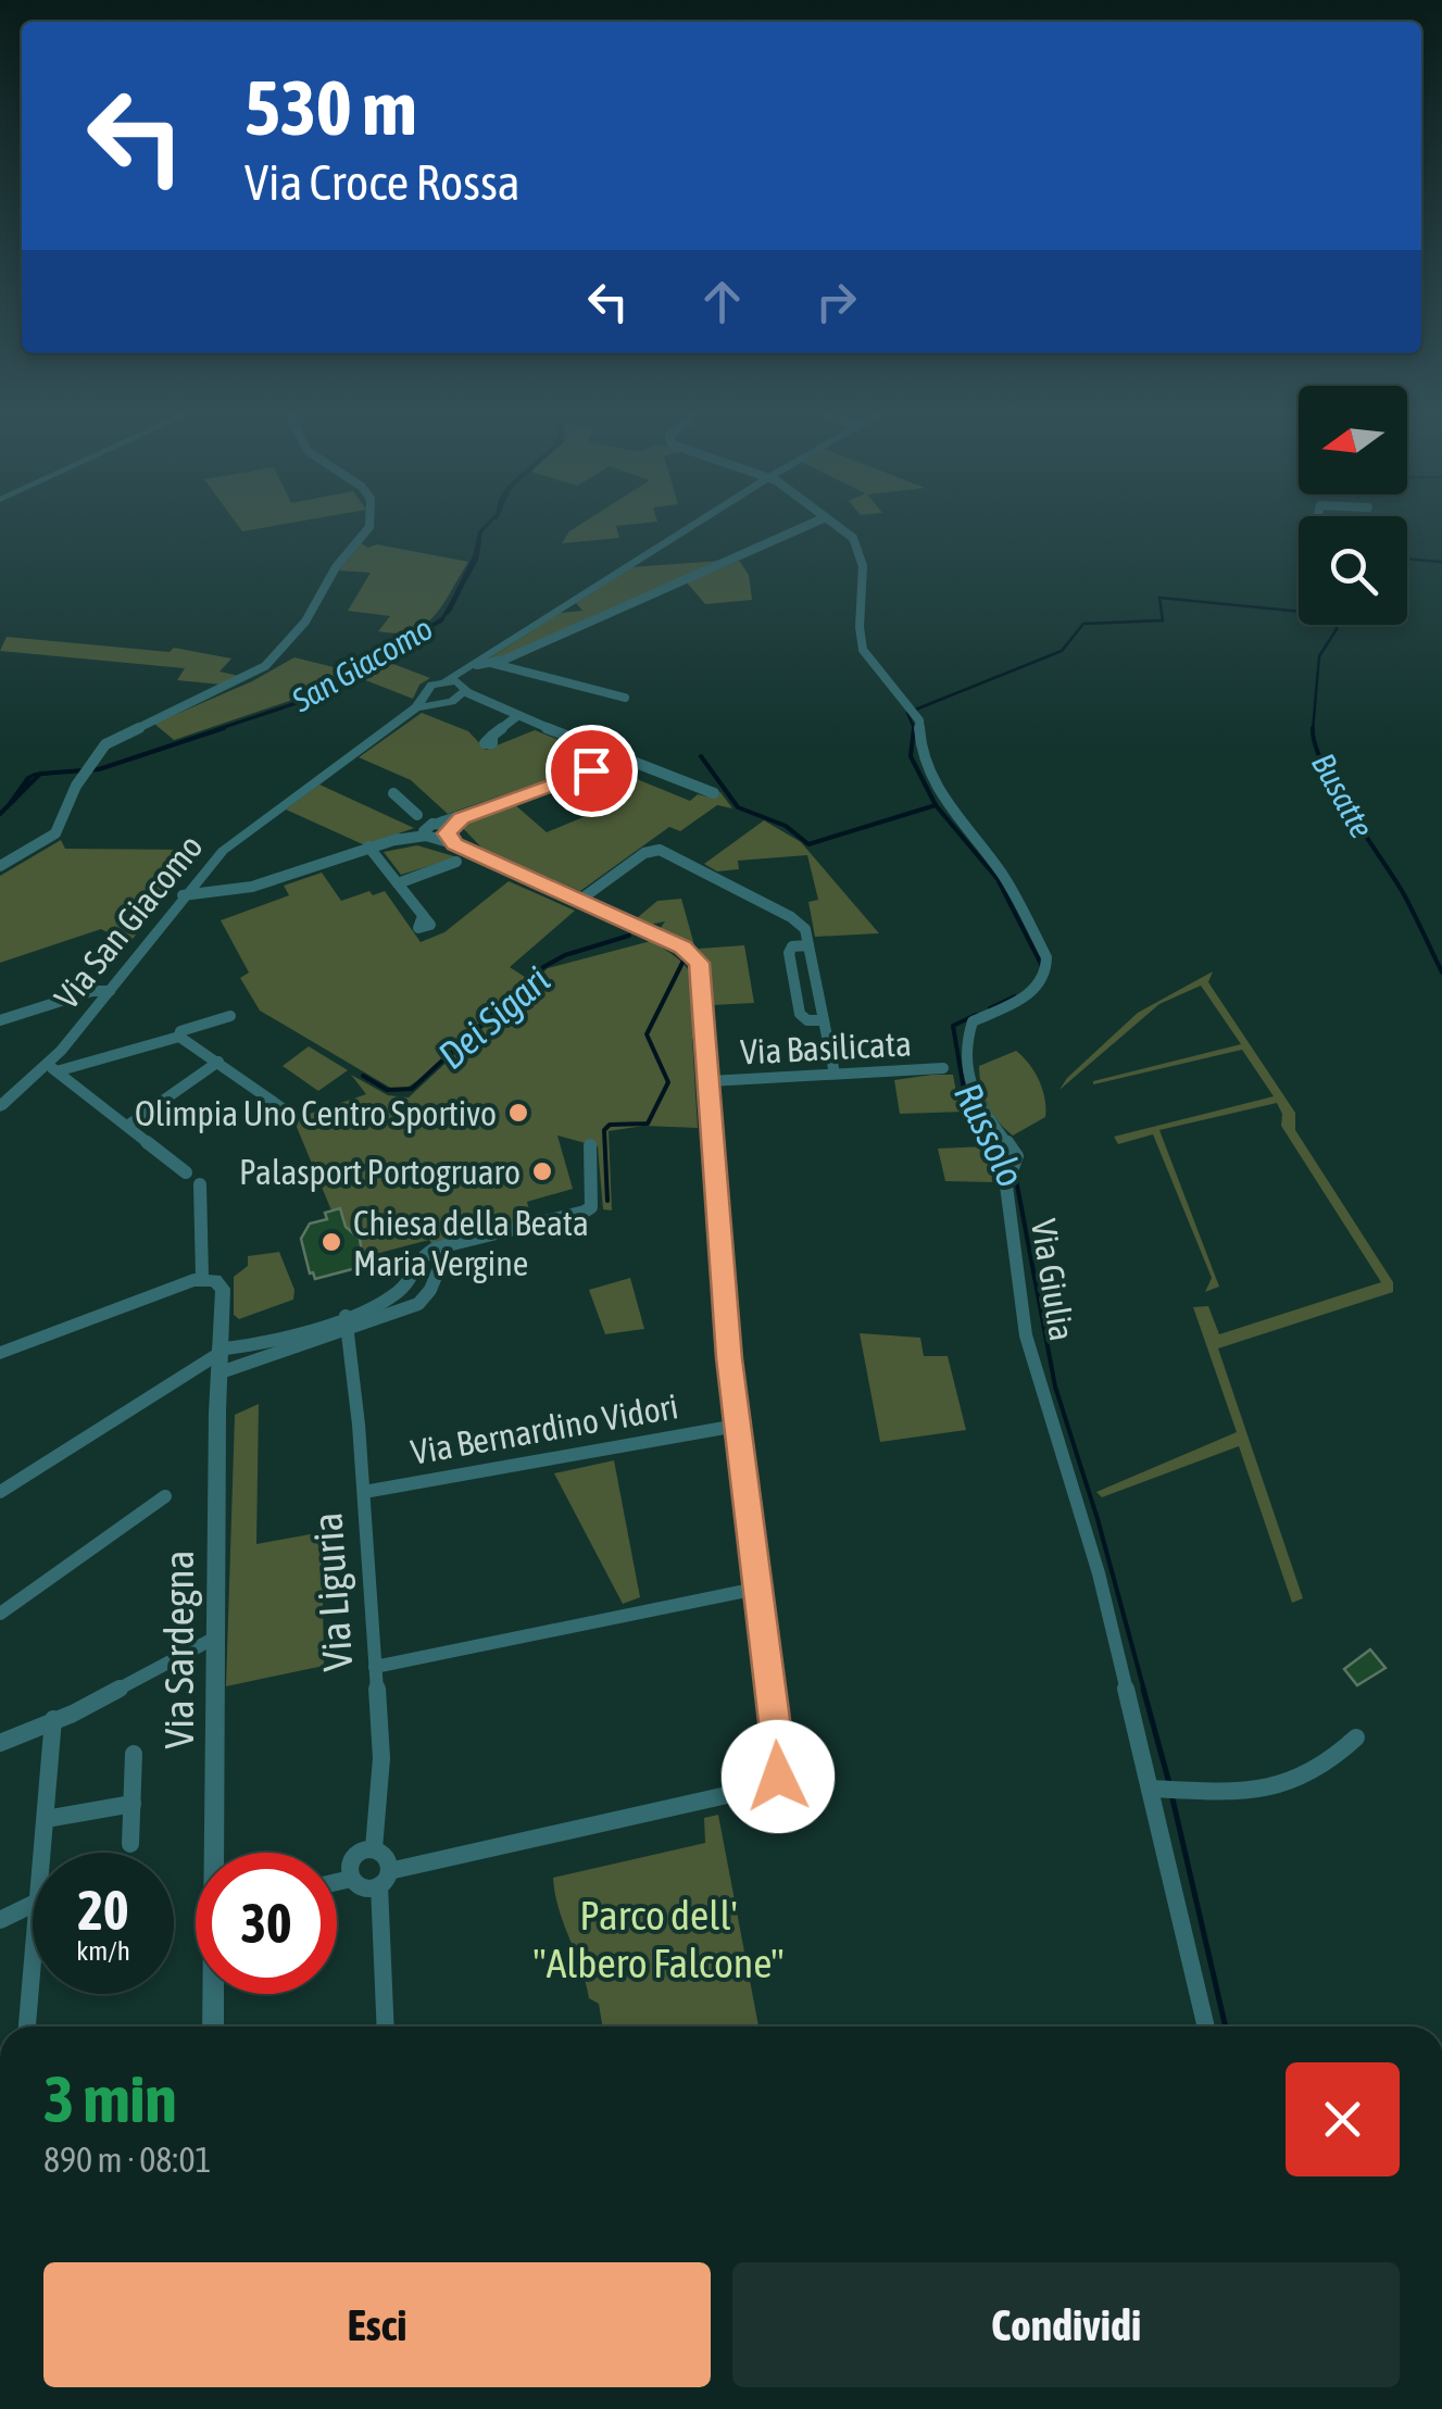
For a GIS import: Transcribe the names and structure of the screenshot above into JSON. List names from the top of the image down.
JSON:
{
  "streets": {
    "street": [
      "Via San Giacomo",
      "Via Basilicata",
      "Via Giulia",
      "Via Bernardino Vidori",
      "Via Liguria",
      "Via Sardegna"
    ]
  },
  "crossings": [
    ["Via Bernardino Vidori", "Via Liguria"]
  ],
  "water": [
    "San Giacomo",
    "Busatte",
    "Dei Sigari",
    "Russolo"
  ],
  "parks": ["Parco dell' \"Albero Falcone\""],
  "places": ["Olimpia Uno Centro Sportivo", "Palasport Portogruaro", "Chiesa della Beata Maria Vergine"],
  "north": "left",
  "page": {
    "turn": ["530 m", "Via Croce Rossa"],
    "speed": "20 km/h",
    "limit": "30",
    "heading": ["3 min", "890 m · 08:01"],
    "buttons": ["Esci", "Condividi"]
  }
}
